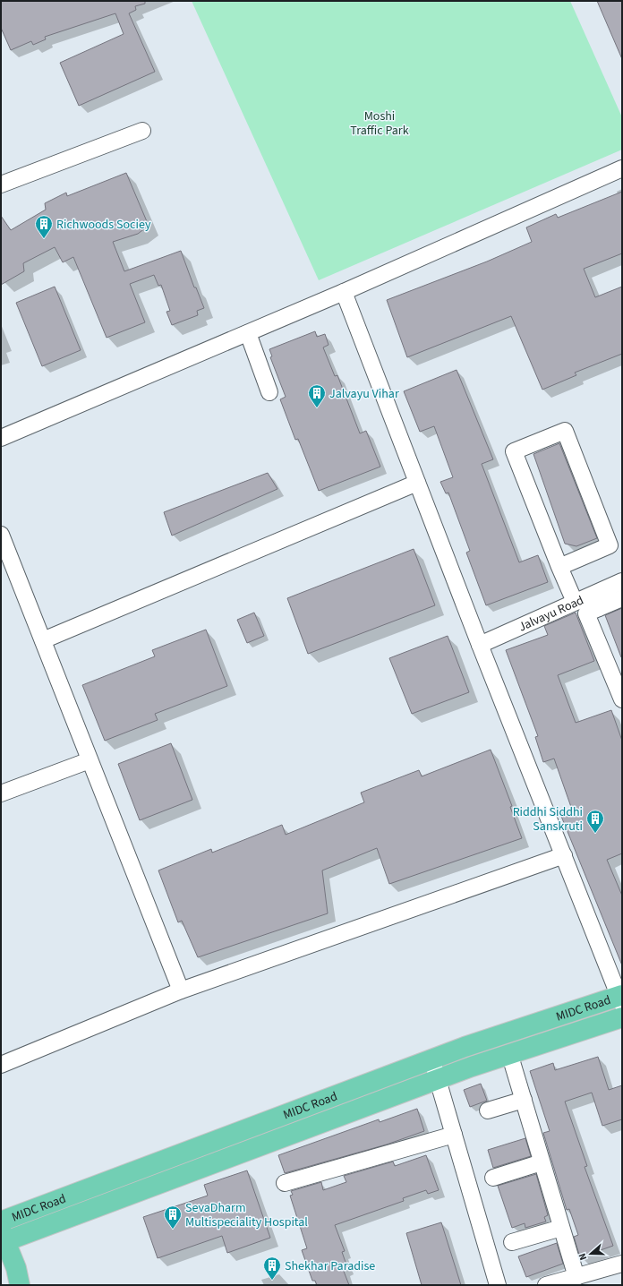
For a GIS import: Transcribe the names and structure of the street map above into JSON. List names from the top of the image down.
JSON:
{
  "streets": {
    "main road": ["MIDC Road"],
    "street": ["Jalvayu Road"]
  },
  "parks": ["Moshi Traffic Park"],
  "places": {
    "building": [
      "Richwoods Sociey",
      "Jalvayu Vihar",
      "Riddhi Siddhi Sanskruti",
      "SevaDharm Multispeciality Hospital",
      "Shekhar Paradise"
    ]
  },
  "north": "left"
}
